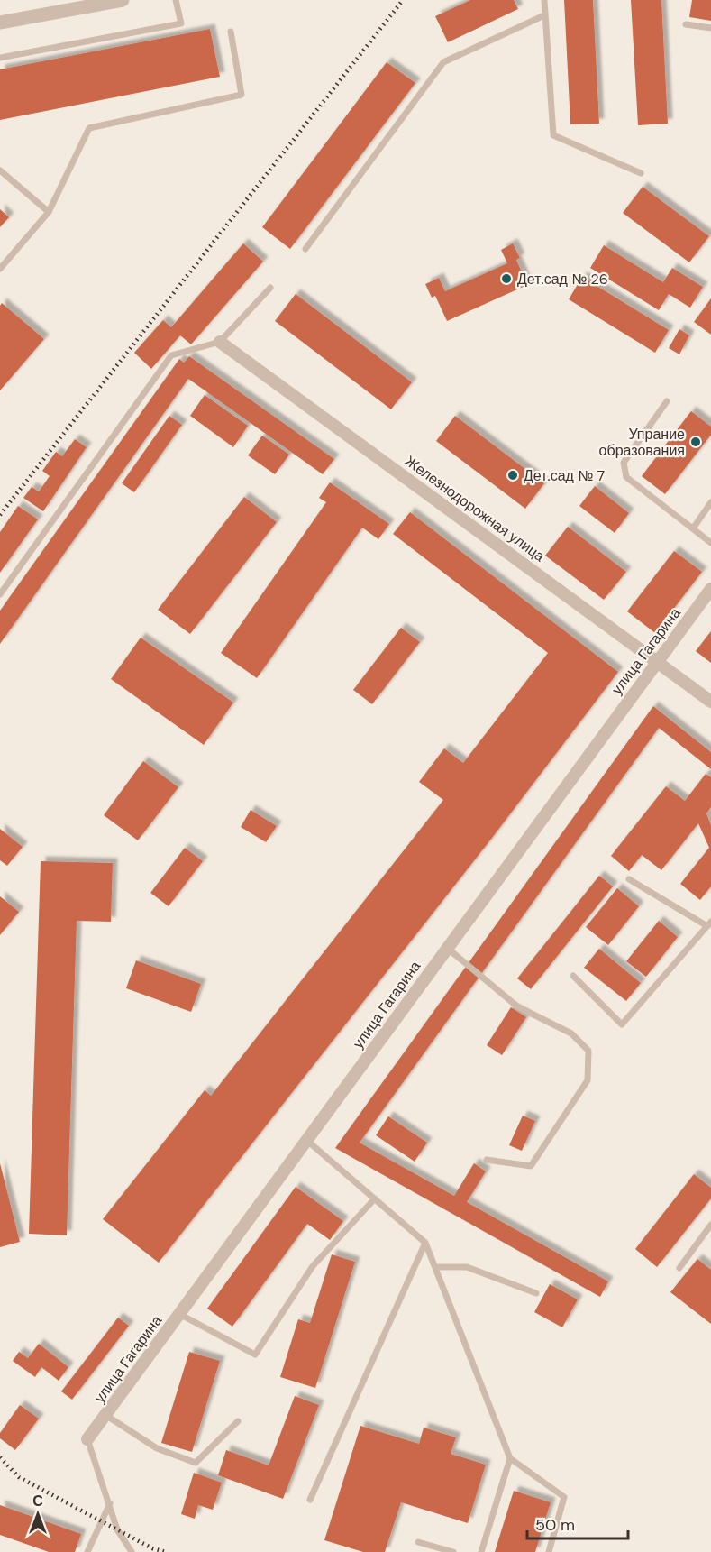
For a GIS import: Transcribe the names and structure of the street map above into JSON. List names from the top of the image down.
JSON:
{
  "streets": {
    "street": ["Железнодорожная улица", "улица Гагарина"]
  },
  "crossings": [
    ["Железнодорожная улица", "улица Гагарина"]
  ],
  "places": ["Дет.сад № 26", "Упрание образования", "Дет.сад № 7"],
  "scale_bar": "50 m",
  "north": "top"
}
